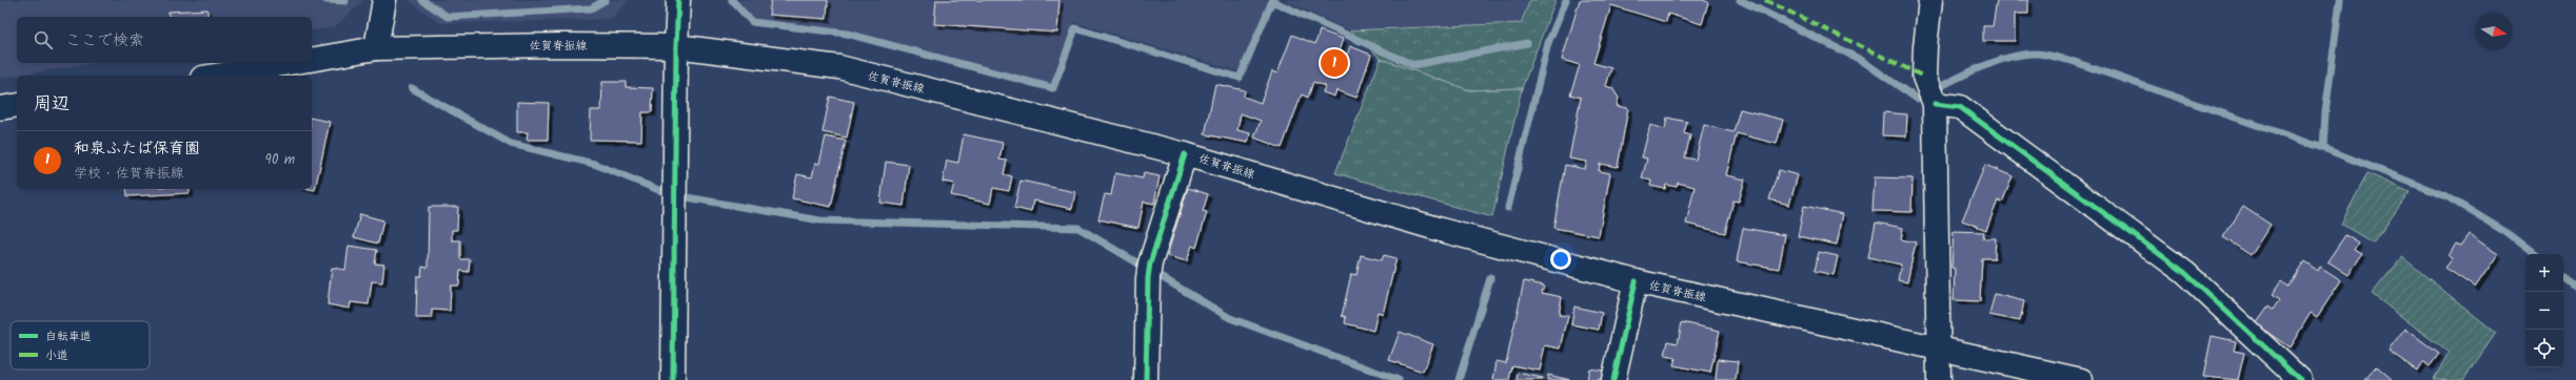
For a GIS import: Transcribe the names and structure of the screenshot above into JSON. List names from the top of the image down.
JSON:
{
  "streets": {
    "main road": ["佐賀脊振線"]
  },
  "legend": ["自転車道", "小道"],
  "north": "right",
  "page": {
    "search": "ここで検索",
    "pins": "1",
    "heading": "周辺",
    "list": [
      {
        "mark": "1",
        "name": "和泉ふたば保育園",
        "note": "学校 · 佐賀脊振線",
        "value": "90 m"
      }
    ],
    "map_buttons": ["+", "−"]
  }
}
